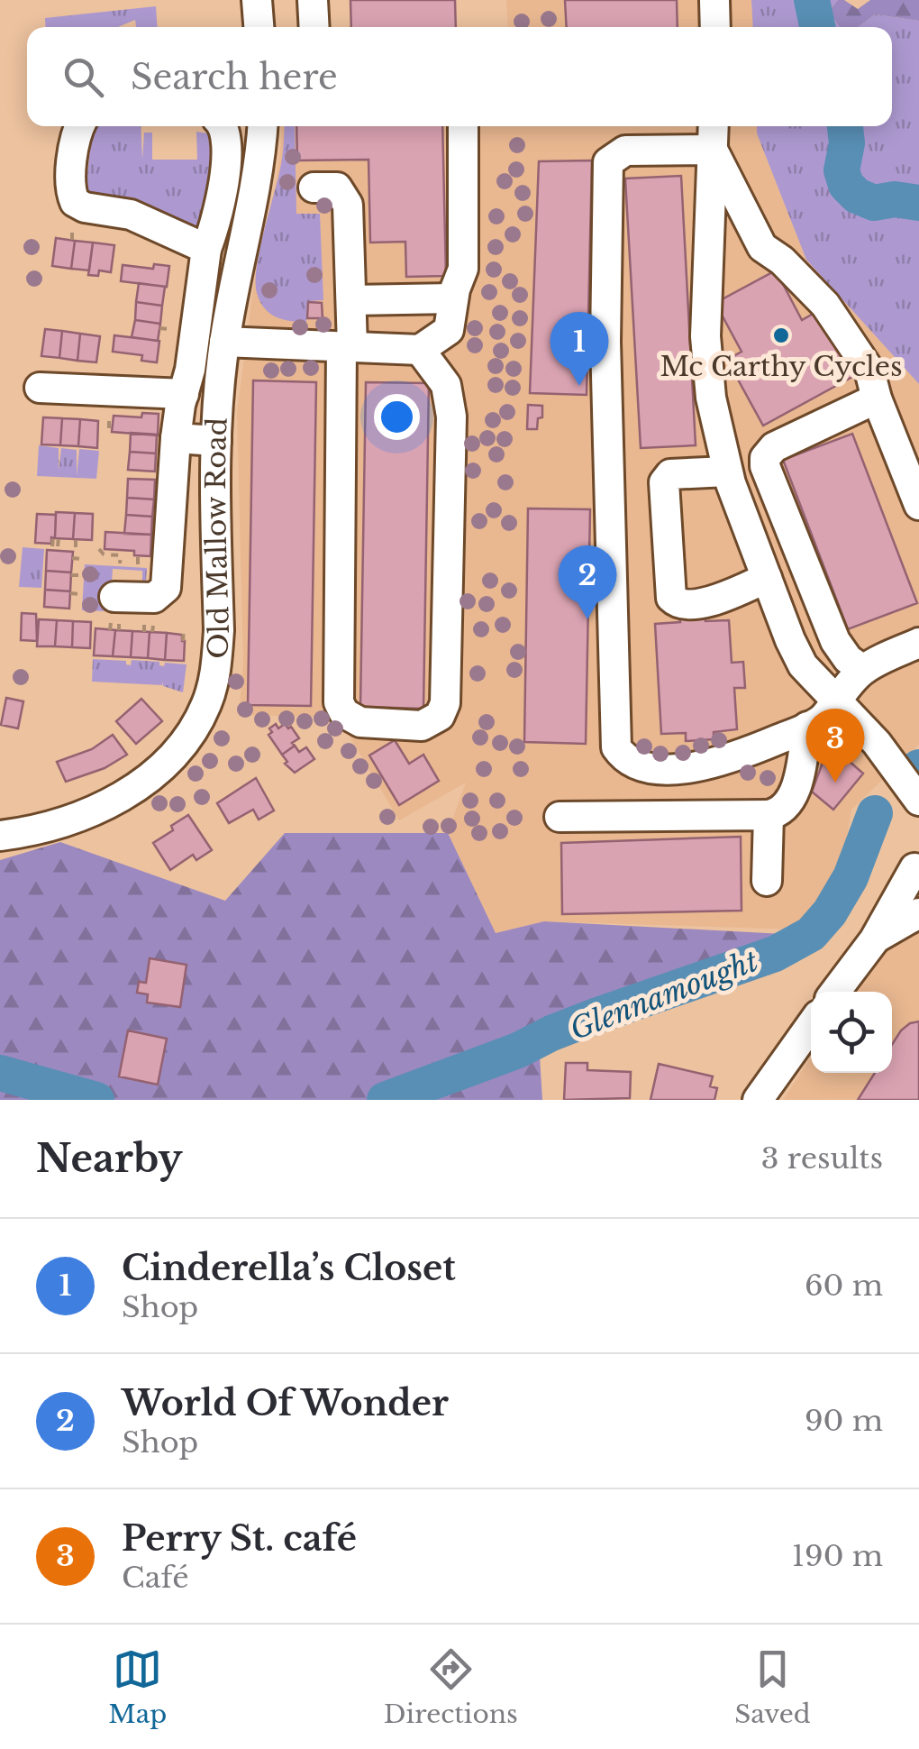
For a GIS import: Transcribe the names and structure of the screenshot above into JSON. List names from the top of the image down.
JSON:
{
  "streets": {
    "street": ["Old Mallow Road"]
  },
  "water": ["Glennamought"],
  "places": ["Mc Carthy Cycles"],
  "page": {
    "search": "Search here",
    "pins": ["1", "2", "3"],
    "heading": ["Nearby", "3 results"],
    "list": [
      {
        "mark": "1",
        "name": "Cinderella’s Closet",
        "note": "Shop",
        "value": "60 m"
      },
      {
        "mark": "2",
        "name": "World Of Wonder",
        "note": "Shop",
        "value": "90 m"
      },
      {
        "mark": "3",
        "name": "Perry St. café",
        "note": "Café",
        "value": "190 m"
      }
    ],
    "nav": ["Map", "Directions", "Saved"]
  }
}
